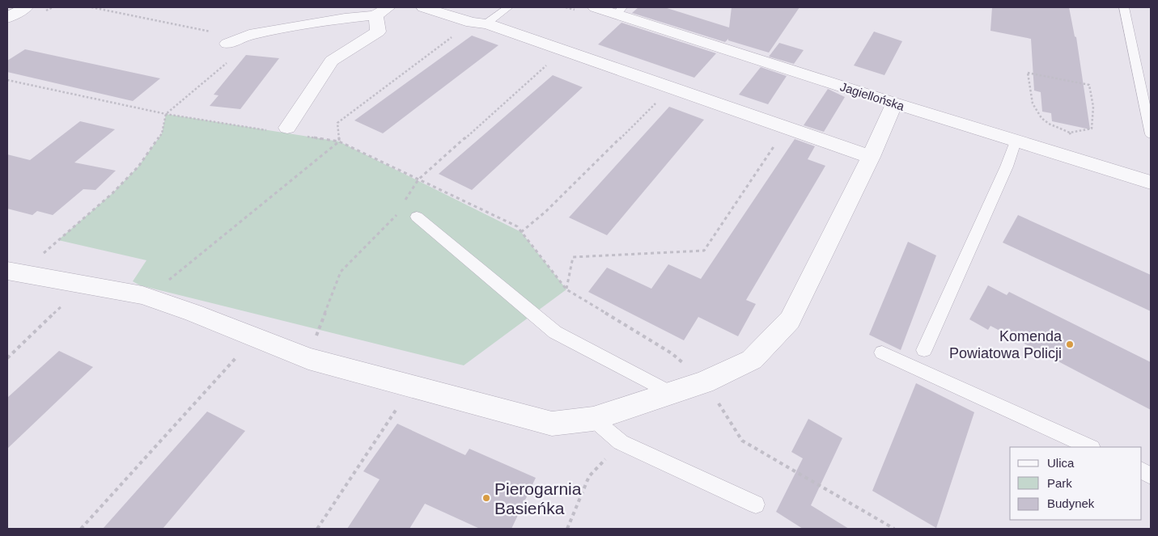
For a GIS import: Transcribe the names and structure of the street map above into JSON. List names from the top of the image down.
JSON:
{
  "streets": {
    "street": ["Jagiellońska"]
  },
  "places": ["Komenda Powiatowa Policji", "Pierogarnia Basieńka"],
  "legend": ["Ulica", "Park", "Budynek"]
}
